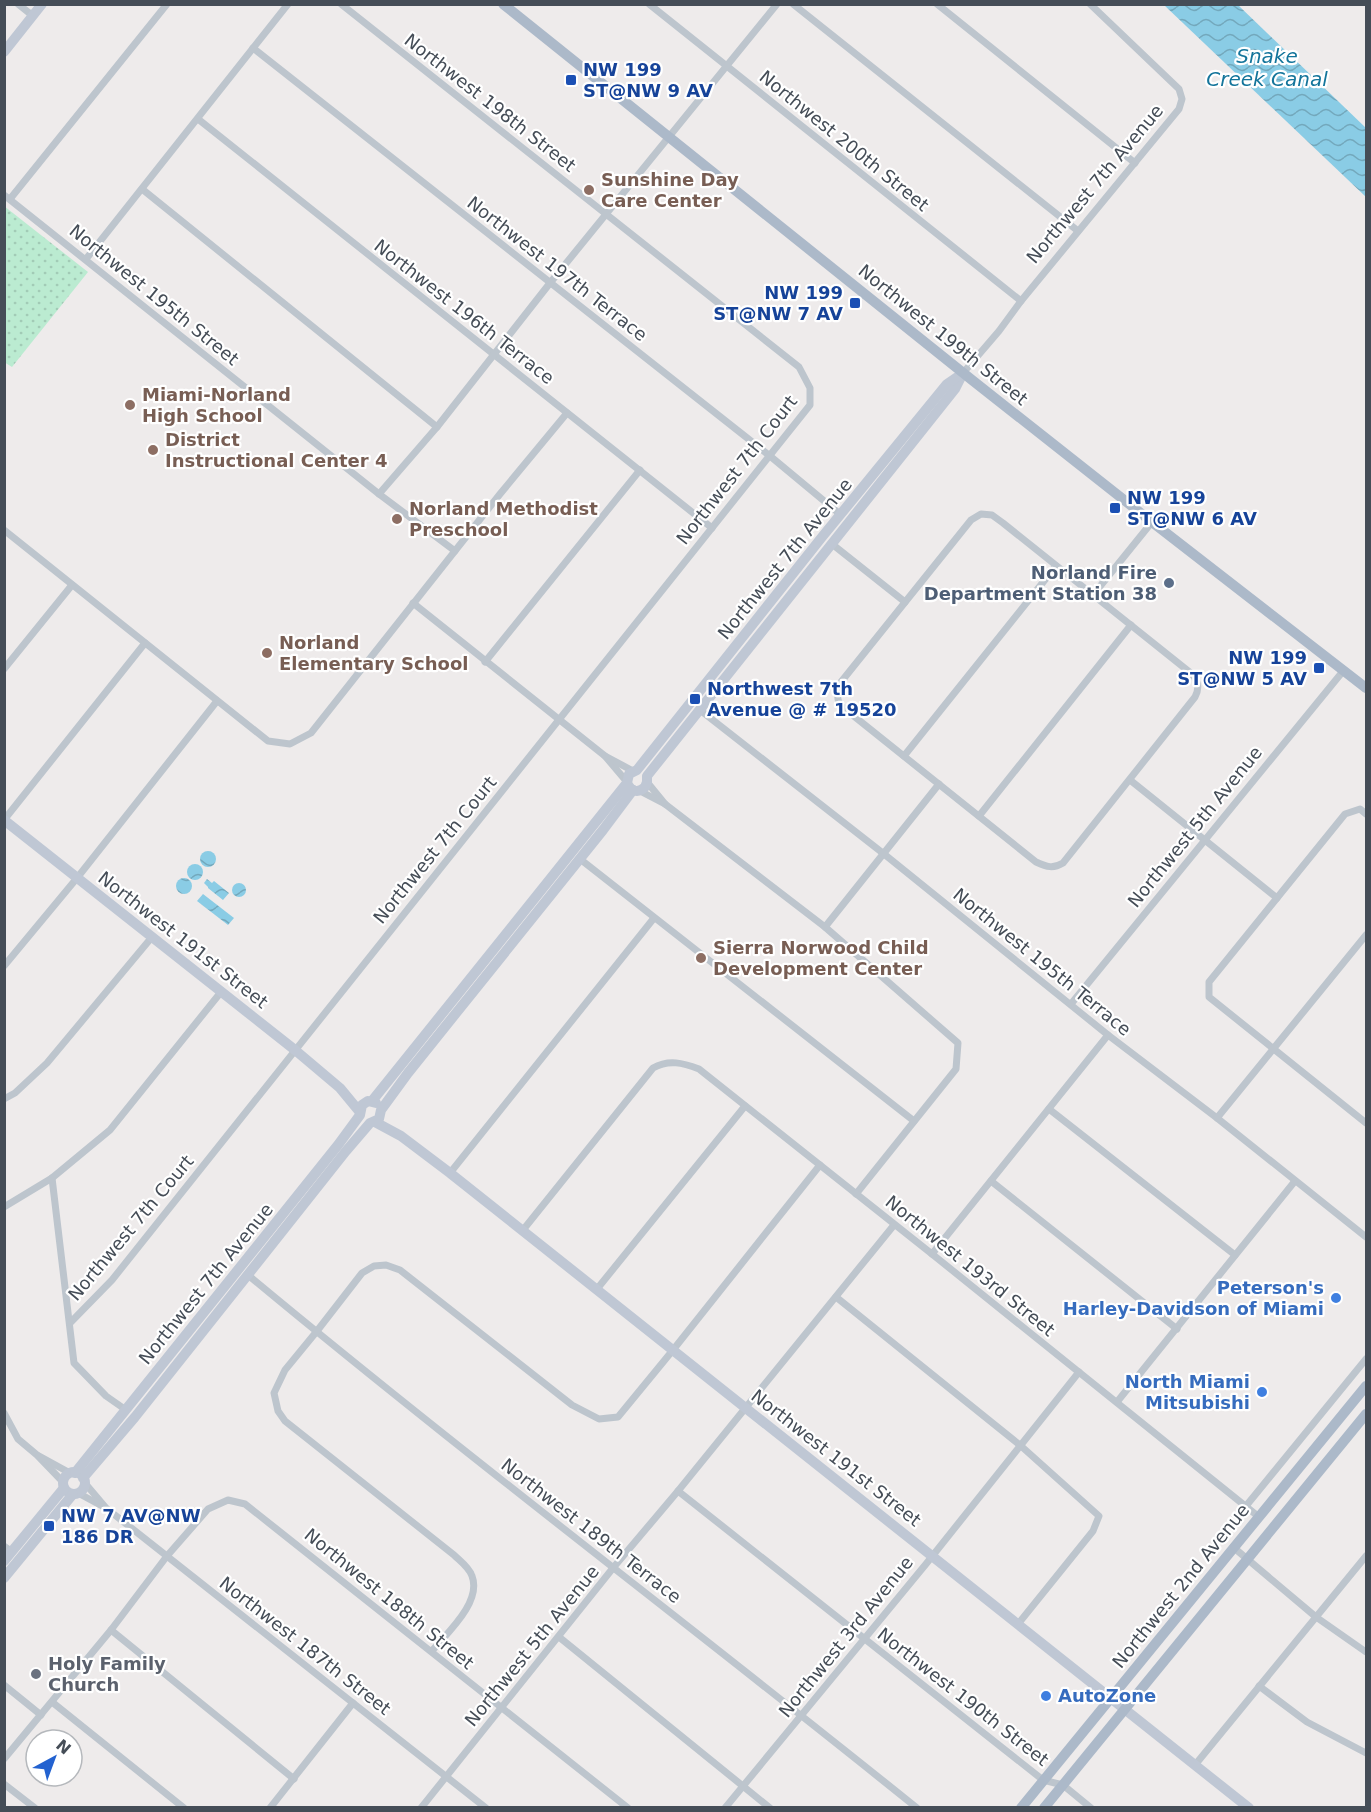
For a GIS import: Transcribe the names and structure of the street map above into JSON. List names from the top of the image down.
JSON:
{
  "streets": {
    "main road": ["Northwest 199th Street", "Northwest 2nd Avenue"],
    "street": [
      "Northwest 198th Street",
      "Northwest 200th Street",
      "Northwest 7th Avenue",
      "Northwest 197th Terrace",
      "Northwest 195th Street",
      "Northwest 196th Terrace",
      "Northwest 7th Court",
      "Northwest 5th Avenue",
      "Northwest 191st Street",
      "Northwest 195th Terrace",
      "Northwest 193rd Street",
      "Northwest 189th Terrace",
      "Northwest 188th Street",
      "Northwest 3rd Avenue",
      "Northwest 187th Street",
      "Northwest 190th Street"
    ]
  },
  "crossings": [
    ["Northwest 198th Street", "Northwest 7th Court"],
    ["Northwest 200th Street", "Northwest 7th Avenue"],
    ["Northwest 7th Avenue", "Northwest 197th Terrace"],
    ["Northwest 7th Avenue", "Northwest 199th Street"],
    ["Northwest 7th Avenue", "Northwest 191st Street"],
    ["Northwest 7th Avenue", "Northwest 195th Terrace"],
    ["Northwest 7th Avenue", "Northwest 189th Terrace"],
    ["Northwest 197th Terrace", "Northwest 7th Court"],
    ["Northwest 196th Terrace", "Northwest 7th Court"],
    ["Northwest 199th Street", "Northwest 5th Avenue"],
    ["Northwest 7th Court", "Northwest 191st Street"],
    ["Northwest 5th Avenue", "Northwest 191st Street"],
    ["Northwest 5th Avenue", "Northwest 195th Terrace"],
    ["Northwest 5th Avenue", "Northwest 193rd Street"],
    ["Northwest 5th Avenue", "Northwest 189th Terrace"],
    ["Northwest 5th Avenue", "Northwest 188th Street"],
    ["Northwest 5th Avenue", "Northwest 187th Street"],
    ["Northwest 5th Avenue", "Northwest 190th Street"],
    ["Northwest 191st Street", "Northwest 193rd Street"],
    ["Northwest 191st Street", "Northwest 2nd Avenue"],
    ["Northwest 191st Street", "Northwest 3rd Avenue"],
    ["Northwest 193rd Street", "Northwest 2nd Avenue"],
    ["Northwest 193rd Street", "Northwest 3rd Avenue"],
    ["Northwest 189th Terrace", "Northwest 3rd Avenue"],
    ["Northwest 2nd Avenue", "Northwest 190th Street"],
    ["Northwest 188th Street", "Northwest 187th Street"],
    ["Northwest 3rd Avenue", "Northwest 190th Street"]
  ],
  "water": ["Snake Creek Canal"],
  "places": {
    "transit": [
      "NW 199 ST@NW 9 AV",
      "NW 199 ST@NW 7 AV",
      "NW 199 ST@NW 6 AV",
      "NW 199 ST@NW 5 AV",
      "Northwest 7th Avenue @ # 19520",
      "NW 7 AV@NW 186 DR"
    ],
    "other": [
      "Sunshine Day Care Center",
      "Miami-Norland High School",
      "District Instructional Center 4",
      "Norland Methodist Preschool",
      "Norland Fire Department Station 38",
      "Norland Elementary School",
      "Sierra Norwood Child Development Center",
      "Peterson's Harley-Davidson of Miami",
      "North Miami Mitsubishi",
      "Holy Family Church",
      "AutoZone"
    ]
  },
  "north": "top right"
}
